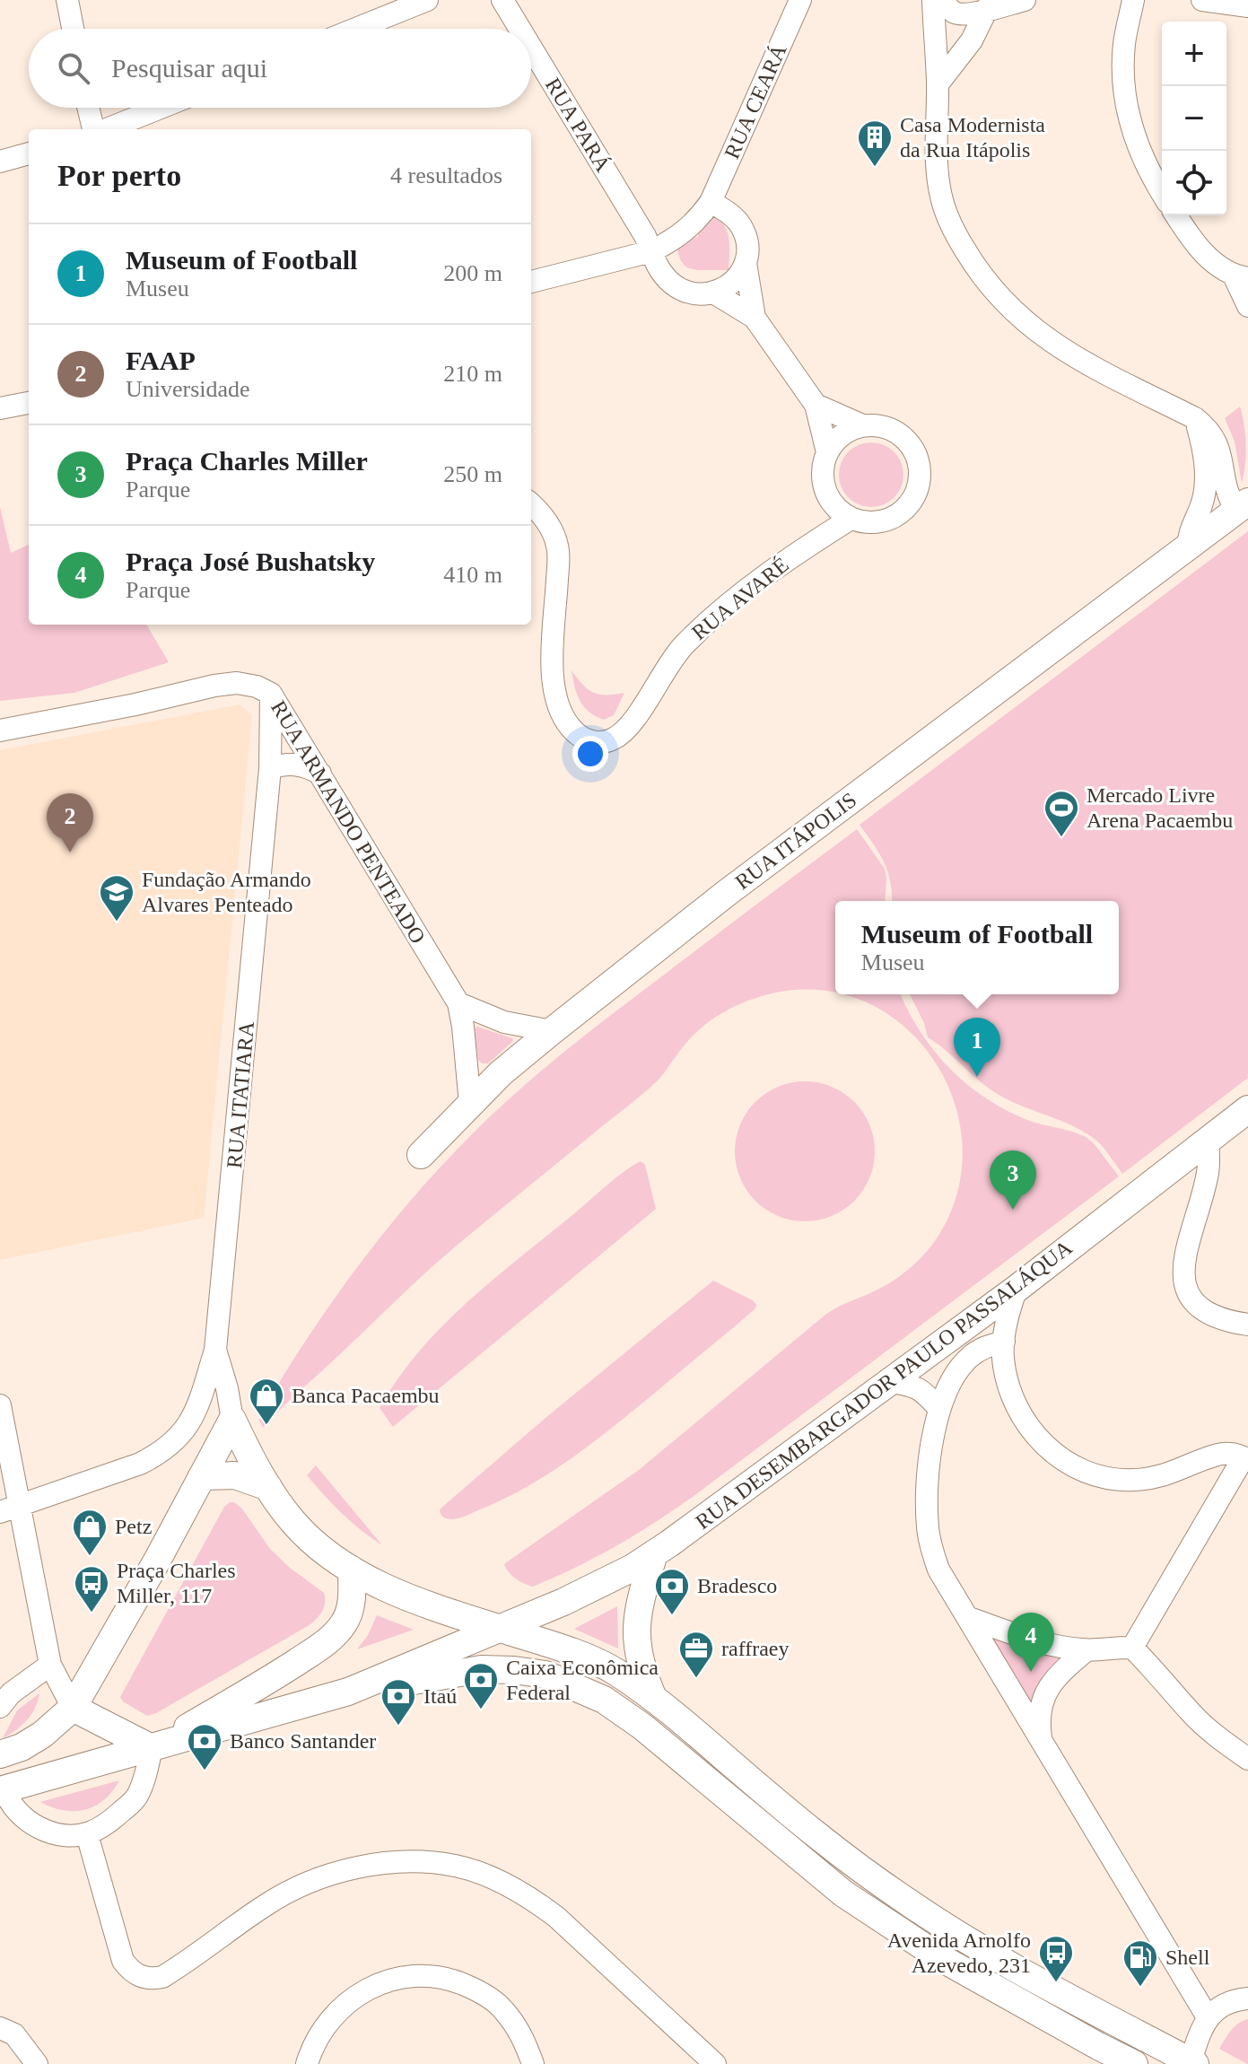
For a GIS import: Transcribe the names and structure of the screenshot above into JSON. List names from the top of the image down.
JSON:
{
  "streets": {
    "main road": ["RUA ITÁPOLIS", "RUA DESEMBARGADOR PAULO PASSALÁQUA"],
    "street": [
      "RUA CEARÁ",
      "RUA PARÁ",
      "RUA AVARÉ",
      "RUA ARMANDO PENTEADO",
      "RUA ITATIARA"
    ]
  },
  "crossings": [
    ["RUA CEARÁ", "RUA PARÁ"],
    ["RUA ARMANDO PENTEADO", "RUA ITÁPOLIS"],
    ["RUA ARMANDO PENTEADO", "RUA ITATIARA"]
  ],
  "places": {
    "building": ["Casa Modernista da Rua Itápolis"],
    "sports": ["Mercado Livre Arena Pacaembu"],
    "school or university": ["Fundação Armando Alvares Penteado"],
    "shop": ["Banca Pacaembu", "Petz"],
    "bus stop": ["Praça Charles Miller, 117", "Avenida Arnolfo Azevedo, 231"],
    "bank": [
      "Bradesco",
      "Caixa Econômica Federal",
      "Itaú",
      "Banco Santander"
    ],
    "office": ["raffraey"],
    "fuel station": ["Shell"]
  },
  "page": {
    "map_buttons": ["+", "−"],
    "search": "Pesquisar aqui",
    "heading": ["Por perto", "4 resultados"],
    "list": [
      {
        "mark": "1",
        "name": "Museum of Football",
        "note": "Museu",
        "value": "200 m"
      },
      {
        "mark": "2",
        "name": "FAAP",
        "note": "Universidade",
        "value": "210 m"
      },
      {
        "mark": "3",
        "name": "Praça Charles Miller",
        "note": "Parque",
        "value": "250 m"
      },
      {
        "mark": "4",
        "name": "Praça José Bushatsky",
        "note": "Parque",
        "value": "410 m"
      }
    ],
    "pins": [
      "2",
      "1",
      "3",
      "4"
    ],
    "popup": ["Museum of Football", "Museu"]
  }
}
